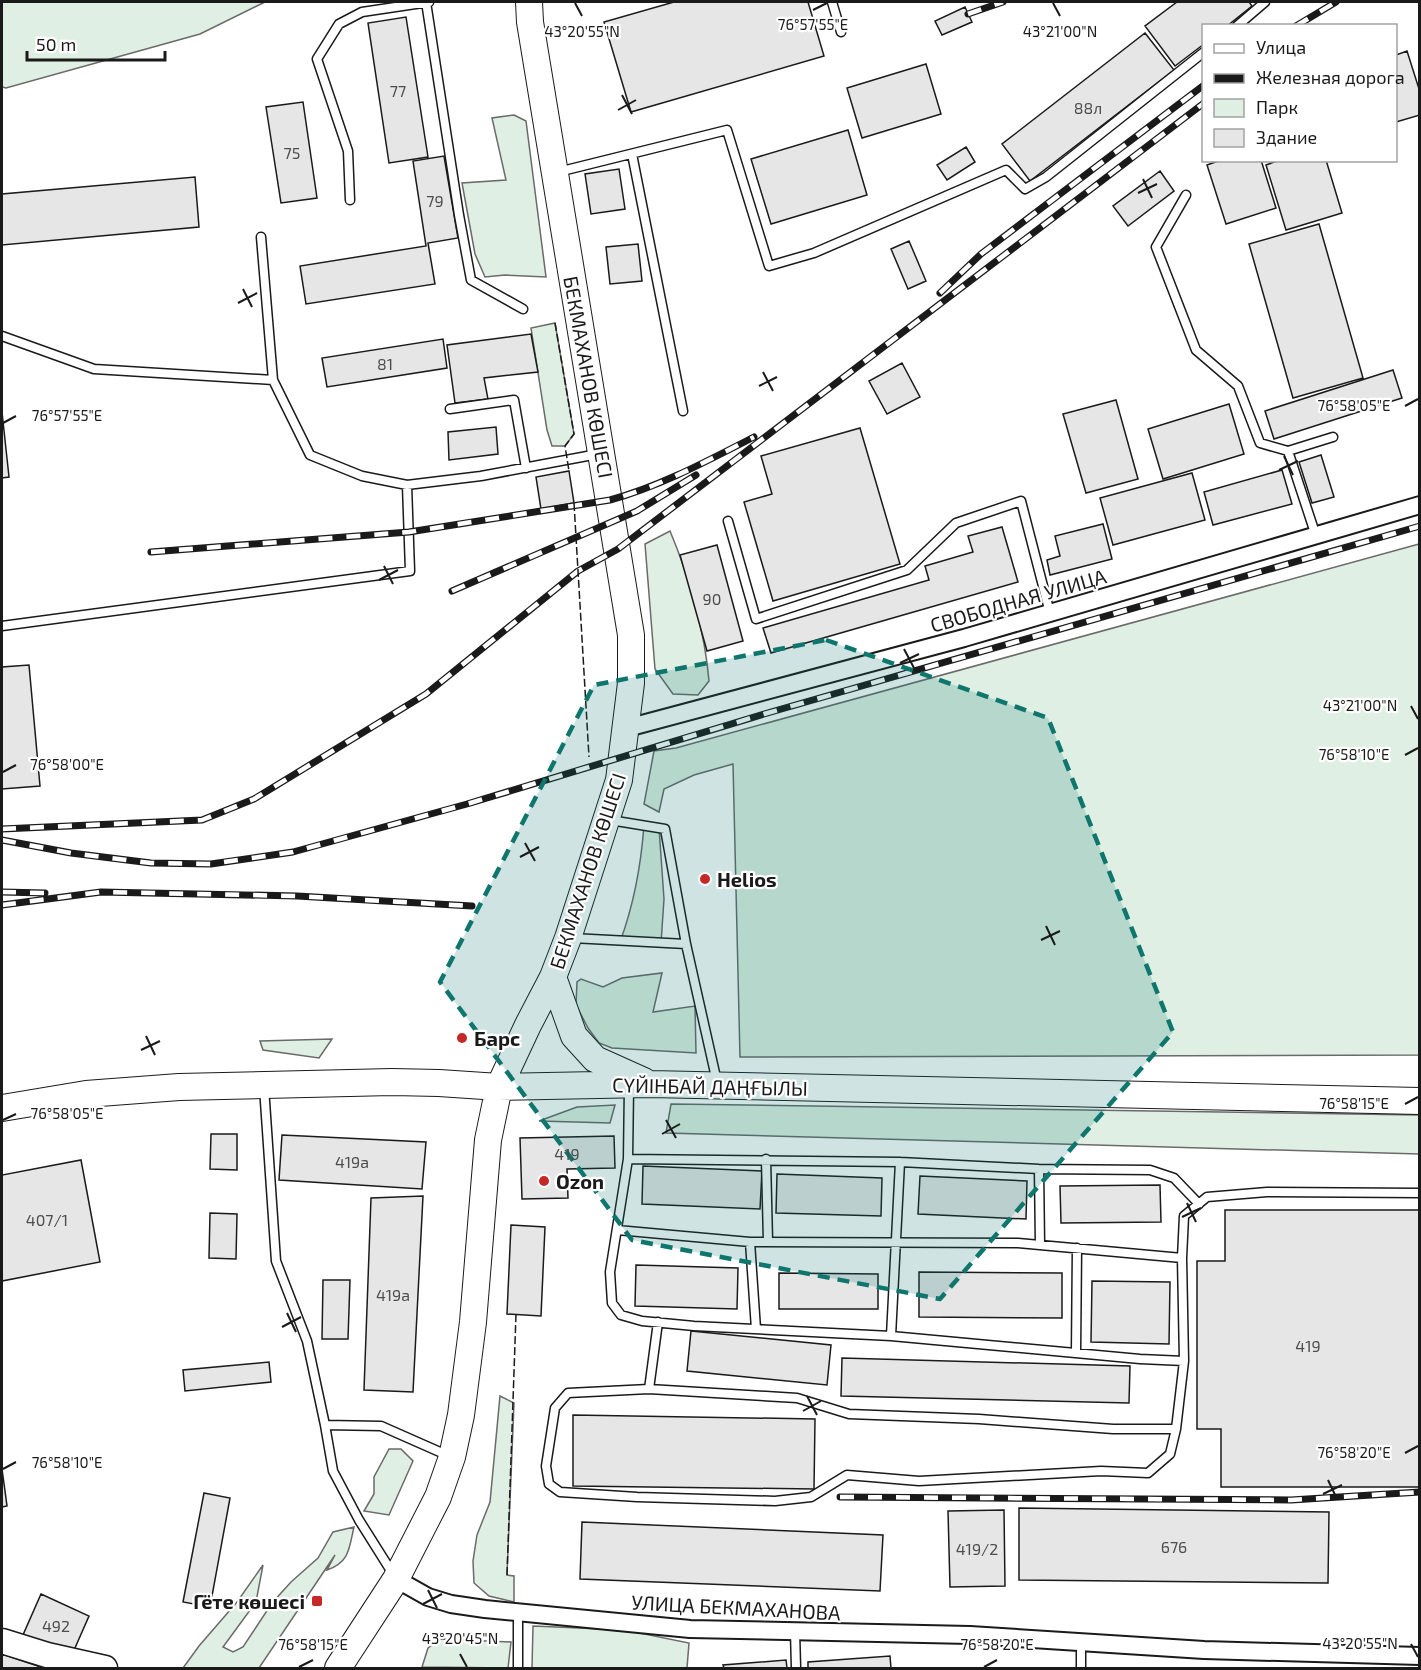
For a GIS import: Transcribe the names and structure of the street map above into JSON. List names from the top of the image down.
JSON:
{
  "streets": {
    "main road": ["БЕКМАХАНОВ КӨШЕСІ", "СҮЙІНБАЙ ДАҢҒЫЛЫ"],
    "street": ["СВОБОДНАЯ УЛИЦА", "УЛИЦА БЕКМАХАНОВА"]
  },
  "crossings": [
    ["БЕКМАХАНОВ КӨШЕСІ", "СВОБОДНАЯ УЛИЦА"],
    ["БЕКМАХАНОВ КӨШЕСІ", "СҮЙІНБАЙ ДАҢҒЫЛЫ"],
    ["БЕКМАХАНОВ КӨШЕСІ", "УЛИЦА БЕКМАХАНОВА"]
  ],
  "places": {
    "other": ["Helios", "Барс", "Ozon"],
    "transit": ["Гёте көшесі"]
  },
  "house_numbers": [
    "77",
    "88л",
    "75",
    "79",
    "81",
    "90",
    "419",
    "419а",
    "407/1",
    "419а",
    "419",
    "676",
    "419/2",
    "492"
  ],
  "legend": [
    "Улица",
    "Железная дорога",
    "Парк",
    "Здание"
  ],
  "scale_bar": "50 m",
  "coordinates": [
    "76°57'55\"E",
    "43°20'55\"N",
    "43°21'00\"N",
    "76°58'05\"E",
    "76°58'10\"E",
    "76°58'00\"E",
    "76°58'15\"E",
    "76°58'20\"E",
    "43°20'45\"N"
  ]
}
